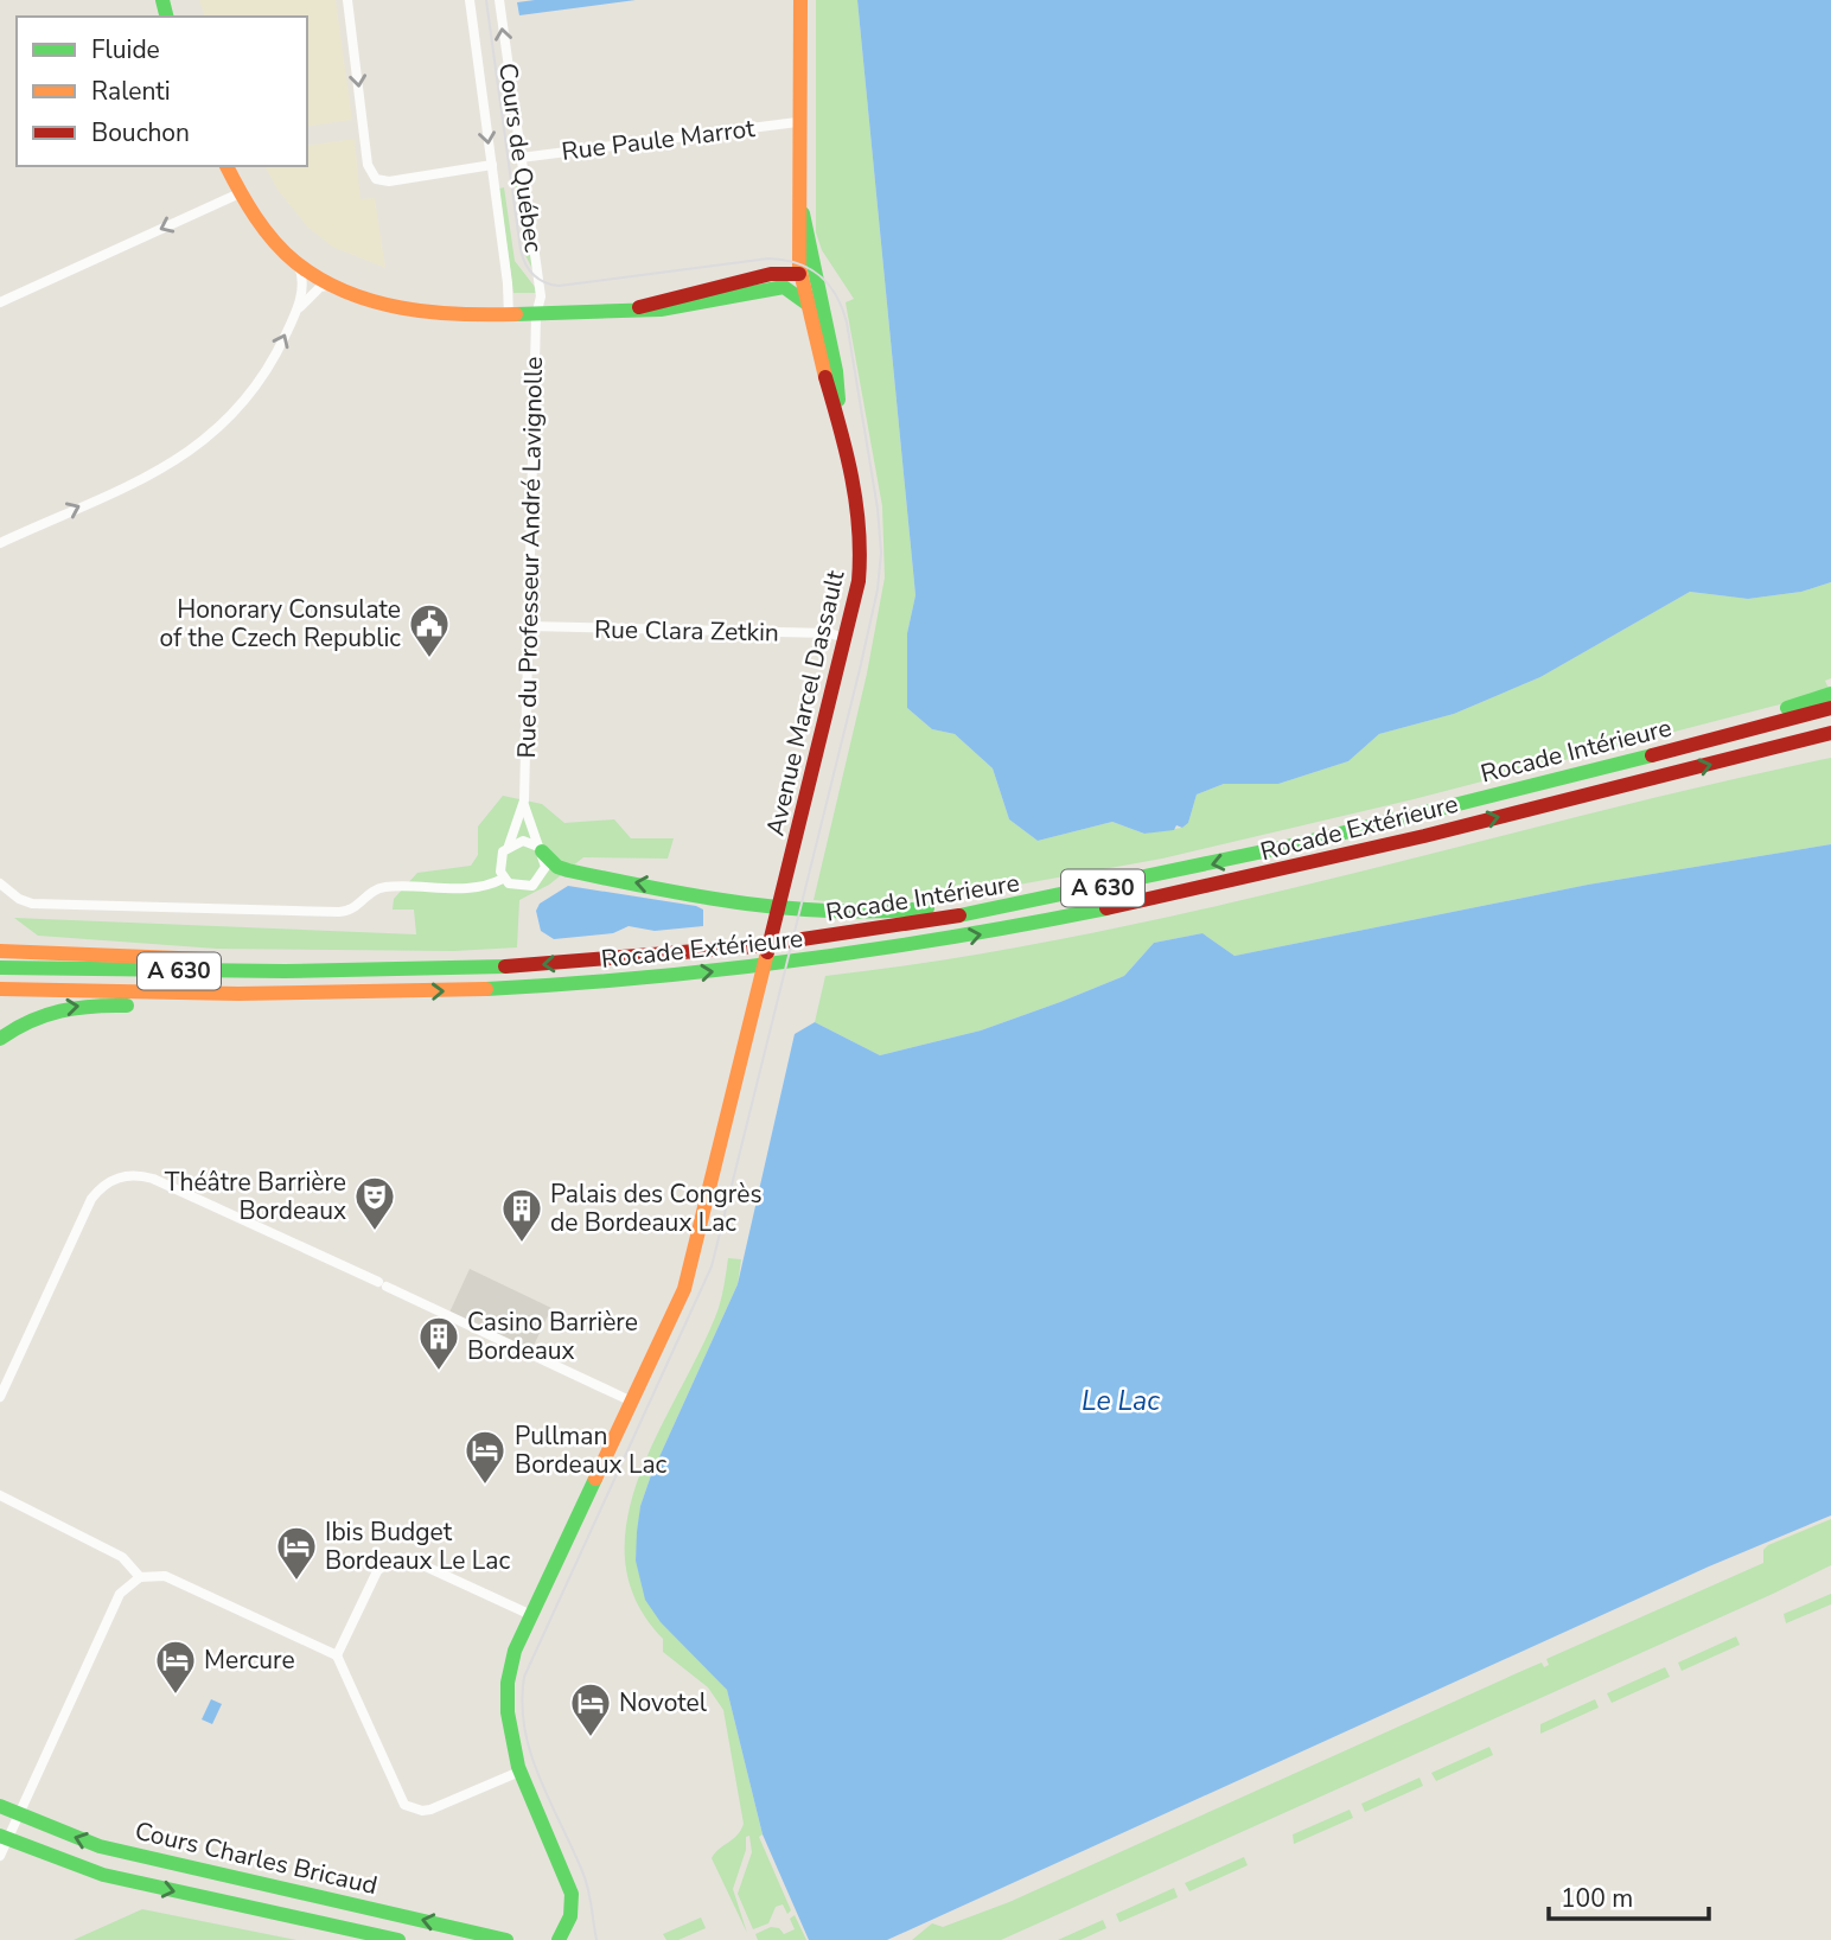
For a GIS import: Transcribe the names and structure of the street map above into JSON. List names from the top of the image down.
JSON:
{
  "streets": {
    "main road": [
      "Avenue Marcel Dassault",
      "Rocade Intérieure",
      "Rocade Extérieure",
      "A 630",
      "Cours Charles Bricaud"
    ],
    "street": [
      "Rue Paule Marrot",
      "Cours de Québec",
      "Rue du Professeur André Lavignolle",
      "Rue Clara Zetkin"
    ]
  },
  "crossings": [
    ["Rue Paule Marrot", "Cours de Québec"],
    ["Rue Paule Marrot", "Avenue Marcel Dassault"],
    ["Cours de Québec", "Rue du Professeur André Lavignolle"],
    ["Rue du Professeur André Lavignolle", "Rue Clara Zetkin"],
    ["Rue Clara Zetkin", "Avenue Marcel Dassault"]
  ],
  "water": ["Le Lac"],
  "places": {
    "public building": ["Honorary Consulate of the Czech Republic"],
    "theatre": ["Théâtre Barrière Bordeaux"],
    "building": ["Palais des Congrès de Bordeaux Lac", "Casino Barrière Bordeaux"],
    "hotel": [
      "Pullman Bordeaux Lac",
      "Ibis Budget Bordeaux Le Lac",
      "Mercure",
      "Novotel"
    ]
  },
  "legend": ["Fluide", "Ralenti", "Bouchon"],
  "scale_bar": "100 m"
}
